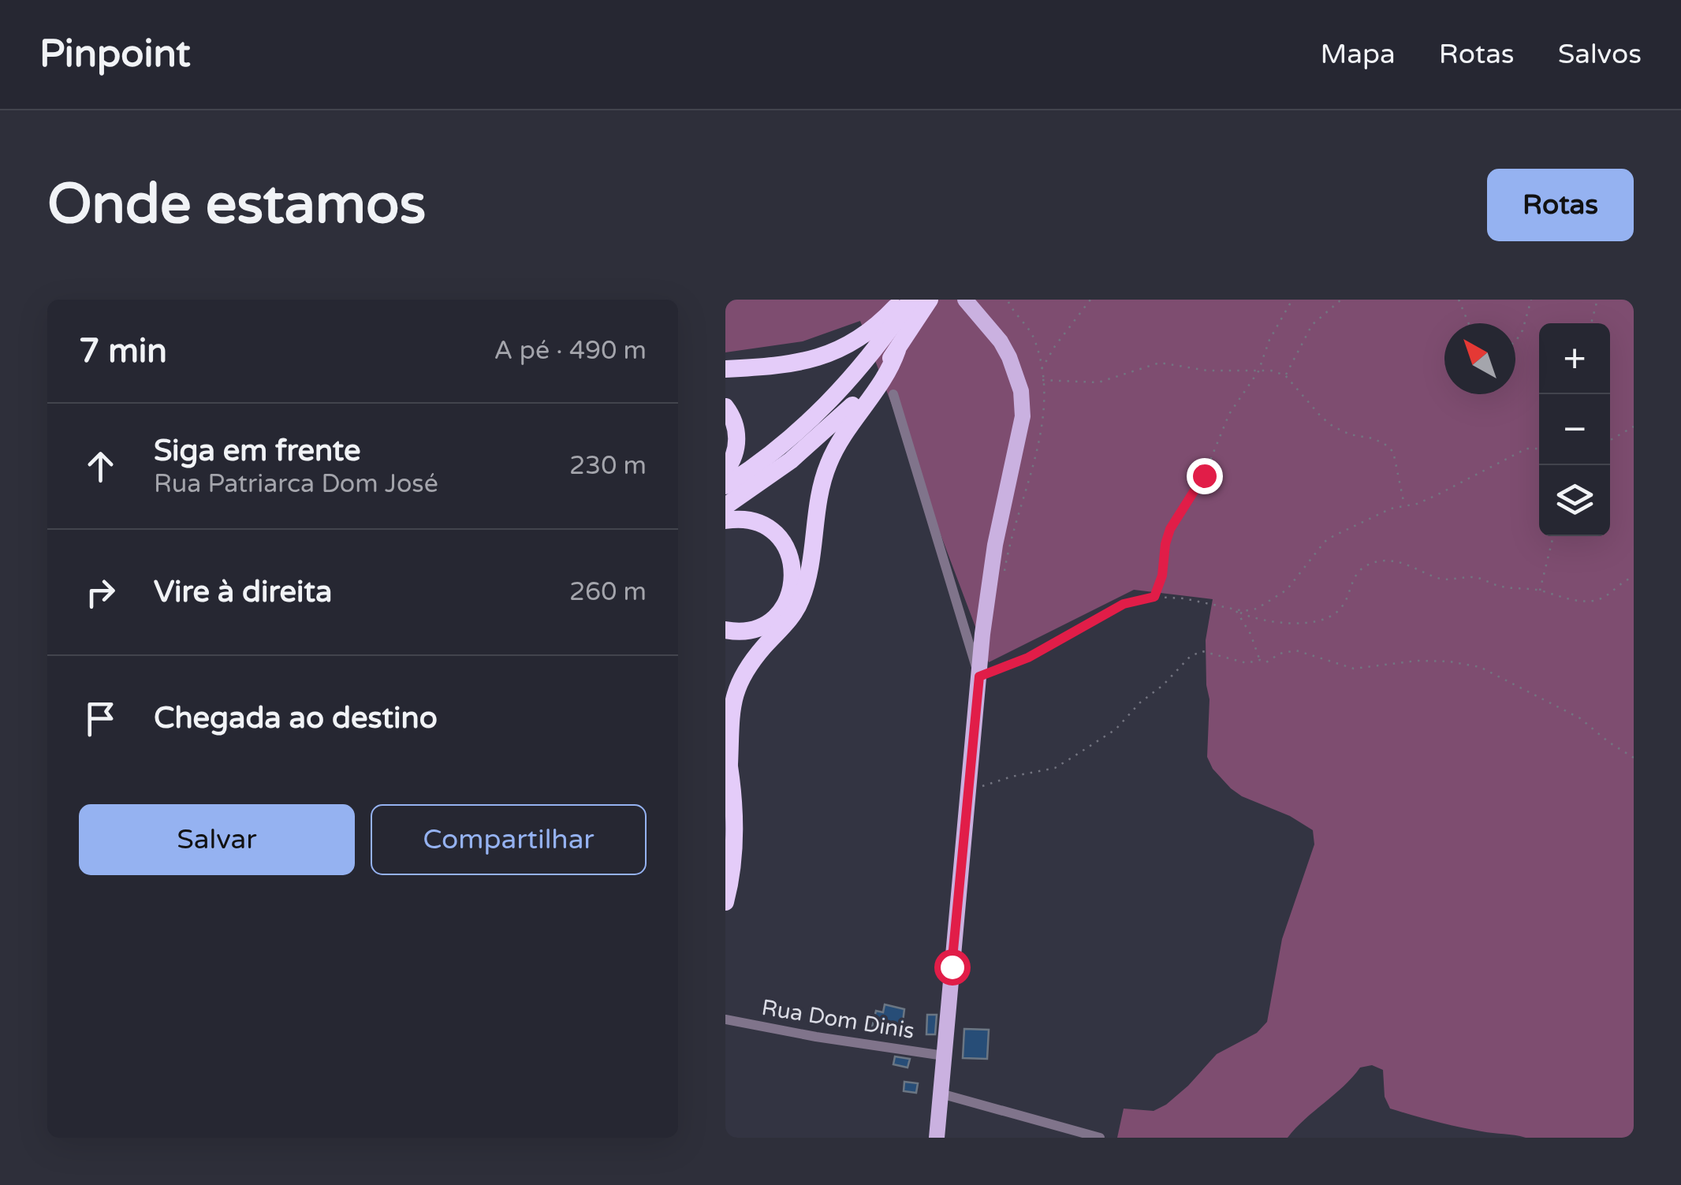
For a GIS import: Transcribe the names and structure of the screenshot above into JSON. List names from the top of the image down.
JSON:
{
  "streets": {
    "street": ["Rua Dom Dinis"]
  },
  "north": "top left",
  "page": {
    "header": "Pinpoint",
    "nav": ["Mapa", "Rotas", "Salvos"],
    "buttons": [
      "Rotas",
      ["Salvar", "Compartilhar"]
    ],
    "title": "Onde estamos",
    "heading": ["7 min", "A pé · 490 m"],
    "map_buttons": ["+", "−"],
    "list": [
      ["Siga em frente", "Rua Patriarca Dom José", "230 m"],
      ["Vire à direita", "260 m"],
      "Chegada ao destino"
    ]
  }
}
